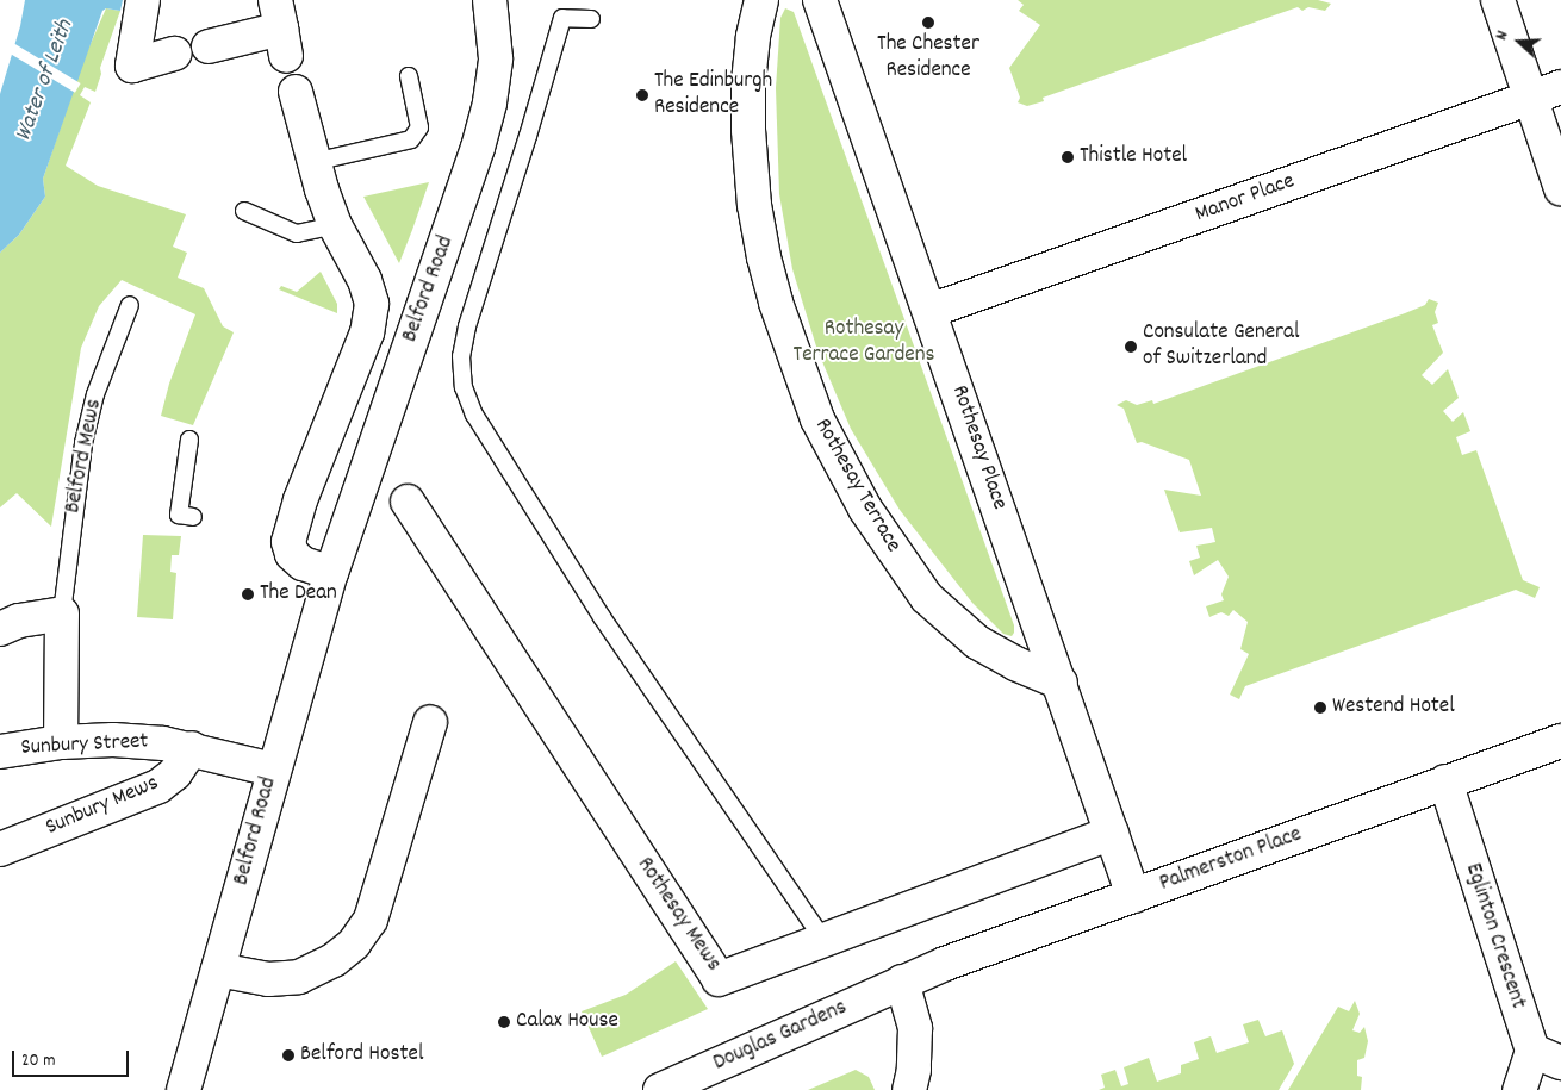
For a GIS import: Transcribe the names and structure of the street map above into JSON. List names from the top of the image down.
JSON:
{
  "streets": {
    "street": [
      "Manor Place",
      "Belford Road",
      "Rothesay Place",
      "Belford Mews",
      "Rothesay Terrace",
      "Sunbury Street",
      "Sunbury Mews",
      "Palmerston Place",
      "Rothesay Mews",
      "Eglinton Crescent",
      "Douglas Gardens"
    ]
  },
  "crossings": [
    ["Manor Place", "Rothesay Place"],
    ["Belford Road", "Sunbury Street"],
    ["Rothesay Place", "Rothesay Terrace"],
    ["Rothesay Place", "Palmerston Place"],
    ["Rothesay Place", "Rothesay Mews"],
    ["Belford Mews", "Sunbury Street"],
    ["Sunbury Street", "Sunbury Mews"],
    ["Palmerston Place", "Eglinton Crescent"],
    ["Palmerston Place", "Douglas Gardens"]
  ],
  "water": ["Water of Leith"],
  "parks": ["Rothesay Terrace Gardens"],
  "places": [
    "The Chester Residence",
    "The Edinburgh Residence",
    "Thistle Hotel",
    "Consulate General of Switzerland",
    "The Dean",
    "Westend Hotel",
    "Calax House",
    "Belford Hostel"
  ],
  "scale_bar": "20 m",
  "north": "left"
}
